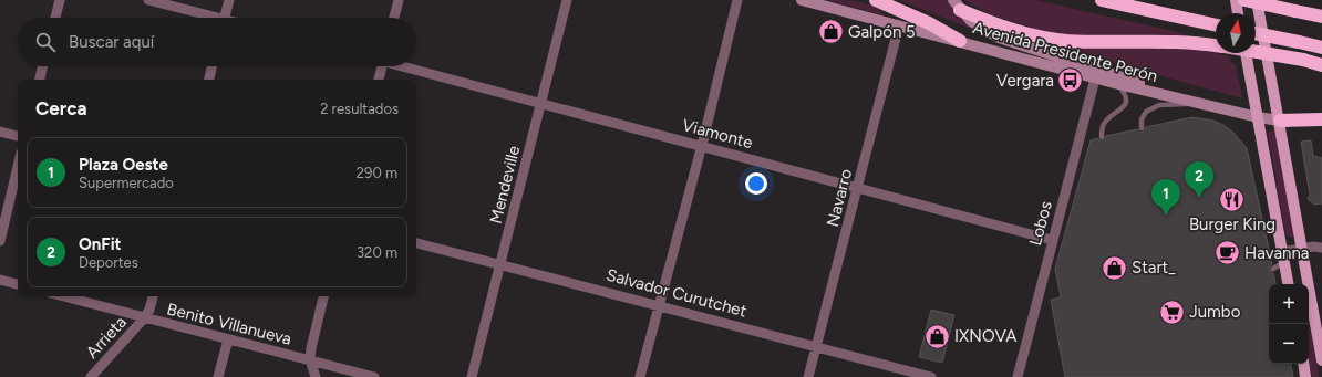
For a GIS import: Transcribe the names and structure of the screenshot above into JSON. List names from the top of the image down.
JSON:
{
  "streets": {
    "main road": ["Avenida Presidente Perón"],
    "street": [
      "Viamonte",
      "Mendeville",
      "Navarro",
      "Lobos",
      "Salvador Curutchet",
      "Benito Villanueva",
      "Arrieta"
    ]
  },
  "crossings": [
    ["Avenida Presidente Perón", "Navarro"],
    ["Avenida Presidente Perón", "Lobos"],
    ["Viamonte", "Mendeville"],
    ["Viamonte", "Navarro"],
    ["Viamonte", "Lobos"],
    ["Mendeville", "Salvador Curutchet"],
    ["Navarro", "Salvador Curutchet"],
    ["Benito Villanueva", "Arrieta"]
  ],
  "places": {
    "shop": ["Galpón 5", "Start_", "IXNOVA"],
    "bus stop": ["Vergara"],
    "restaurant": ["Burger King"],
    "cafe": ["Havanna"],
    "supermarket": ["Jumbo"]
  },
  "north": "top",
  "page": {
    "search": "Buscar aquí",
    "heading": ["Cerca", "2 resultados"],
    "list": [
      {
        "mark": "1",
        "name": "Plaza Oeste",
        "note": "Supermercado",
        "value": "290 m"
      },
      {
        "mark": "2",
        "name": "OnFit",
        "note": "Deportes",
        "value": "320 m"
      }
    ],
    "pins": ["2", "1"],
    "map_buttons": ["+", "−"]
  }
}
